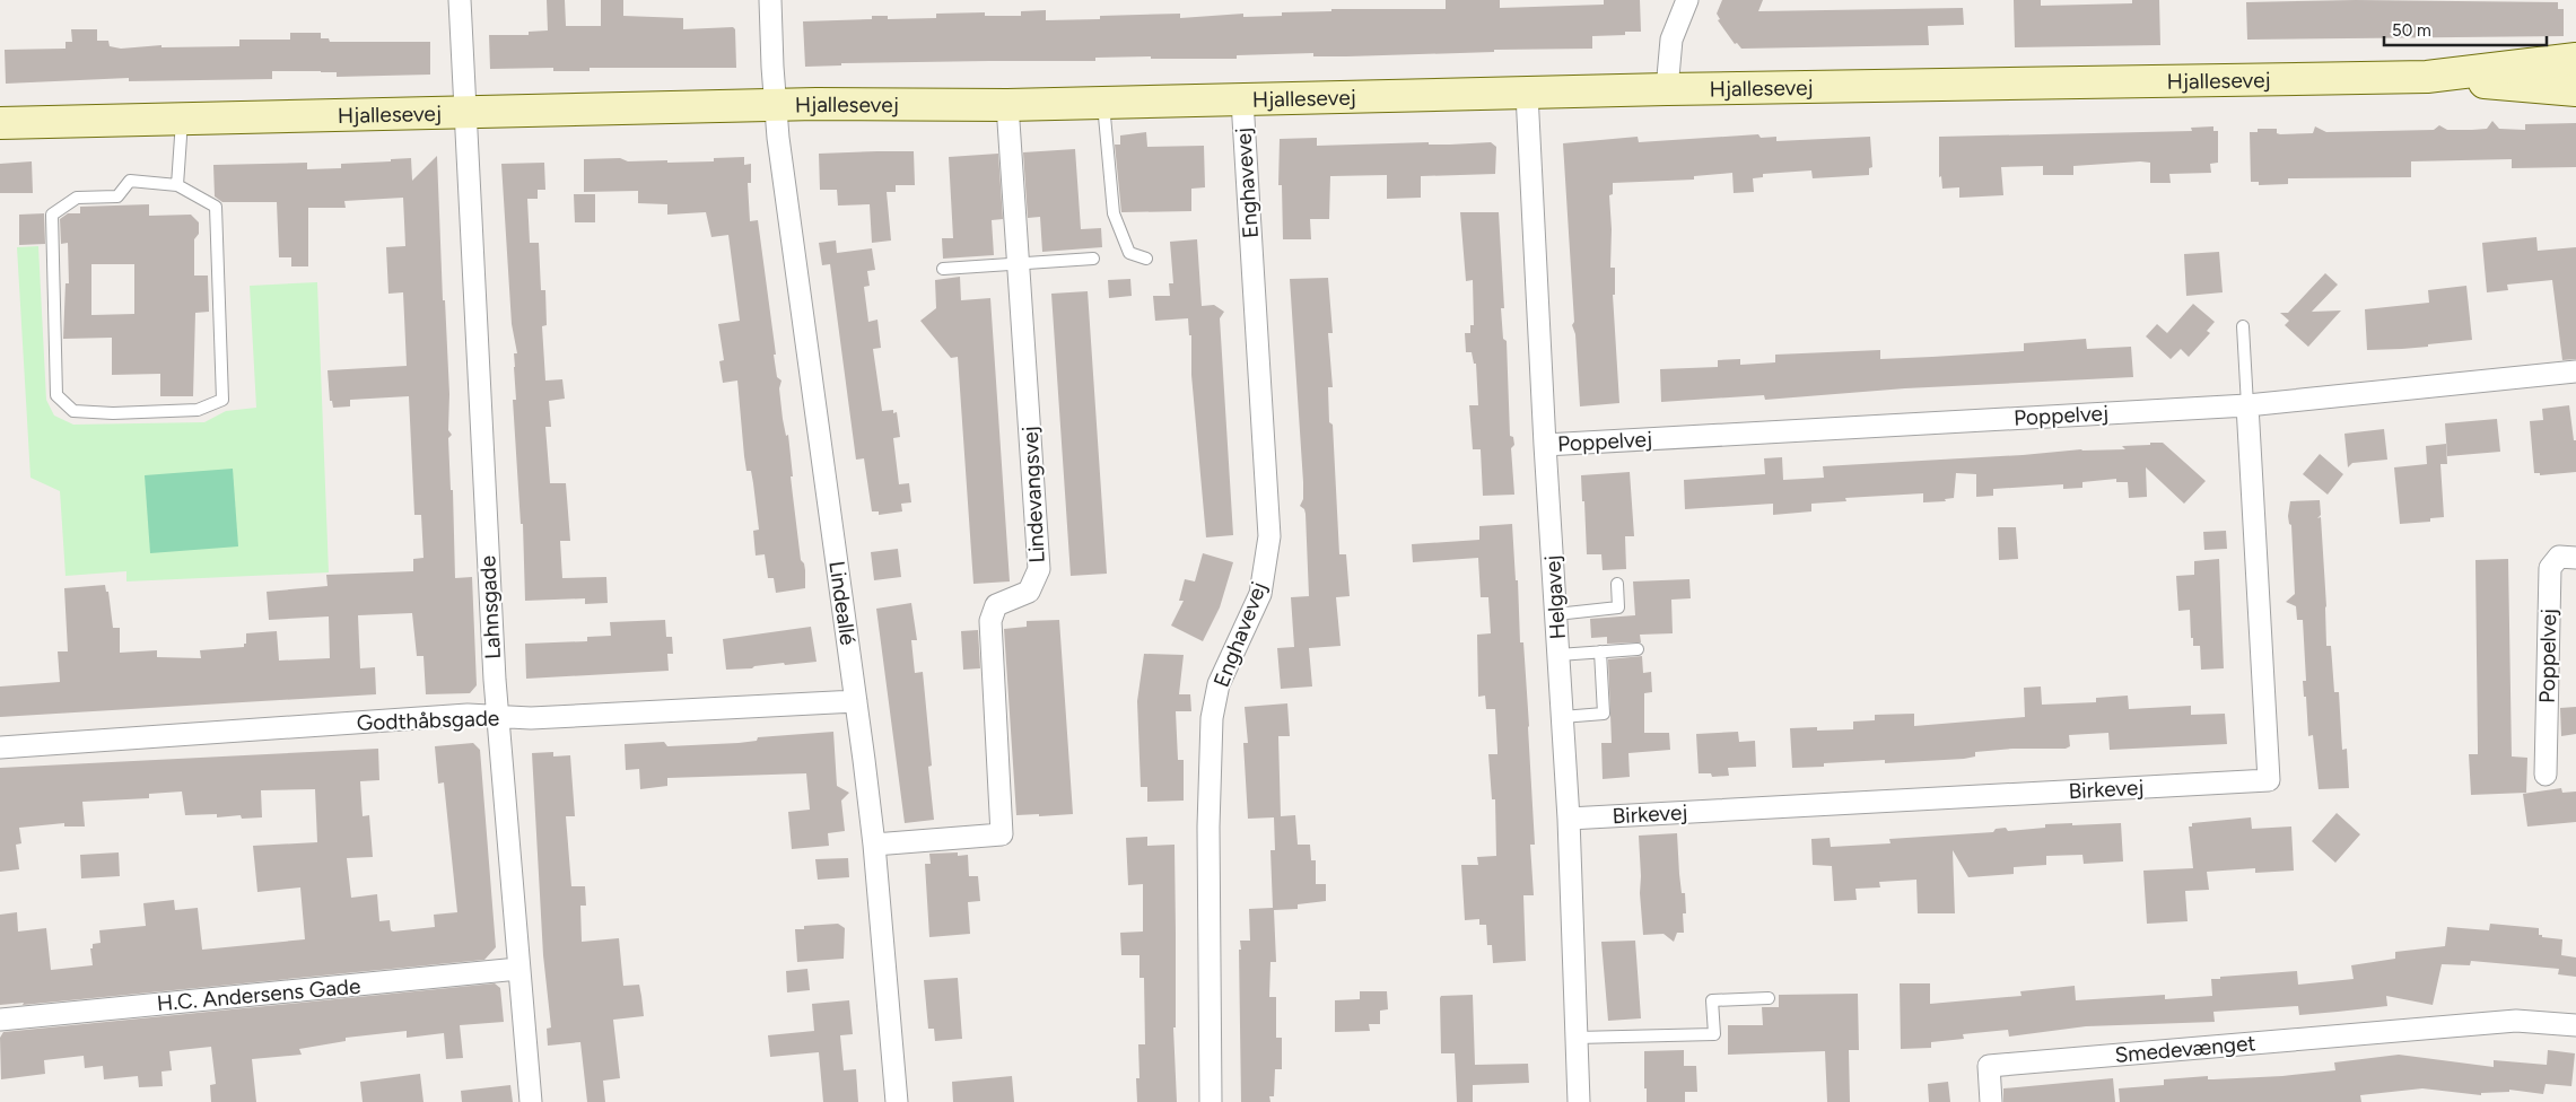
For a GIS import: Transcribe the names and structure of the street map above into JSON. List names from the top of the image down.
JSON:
{
  "streets": {
    "street": [
      "Hjallesevej",
      "Enghavevej",
      "Poppelvej",
      "Lindevangsvej",
      "Helgavej",
      "Lindeallé",
      "Lahnsgade",
      "Godthåbsgade",
      "Birkevej",
      "H.C. Andersens Gade",
      "Smedevænget"
    ]
  },
  "crossings": [
    ["Hjallesevej", "Enghavevej"],
    ["Hjallesevej", "Lindevangsvej"],
    ["Hjallesevej", "Helgavej"],
    ["Hjallesevej", "Lindeallé"],
    ["Hjallesevej", "Lahnsgade"],
    ["Poppelvej", "Helgavej"],
    ["Poppelvej", "Birkevej"],
    ["Lindevangsvej", "Lindeallé"],
    ["Helgavej", "Birkevej"],
    ["Lindeallé", "Godthåbsgade"],
    ["Lahnsgade", "Godthåbsgade"],
    ["Lahnsgade", "H.C. Andersens Gade"]
  ],
  "scale_bar": "50 m"
}
